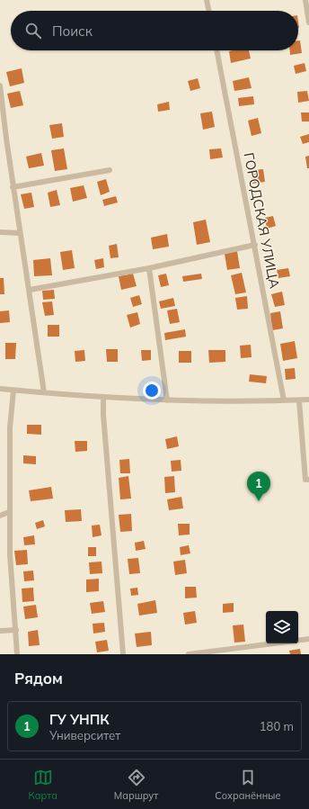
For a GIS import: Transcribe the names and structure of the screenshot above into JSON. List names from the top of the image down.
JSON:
{
  "streets": {
    "street": ["ГОРОДСКАЯ УЛИЦА"]
  },
  "page": {
    "search": "Поиск",
    "pins": "1",
    "heading": "Рядом",
    "list": [
      {
        "mark": "1",
        "name": "ГУ УНПК",
        "note": "Университет",
        "value": "180 m"
      }
    ],
    "nav": ["Карта", "Маршрут", "Сохранённые"]
  }
}
